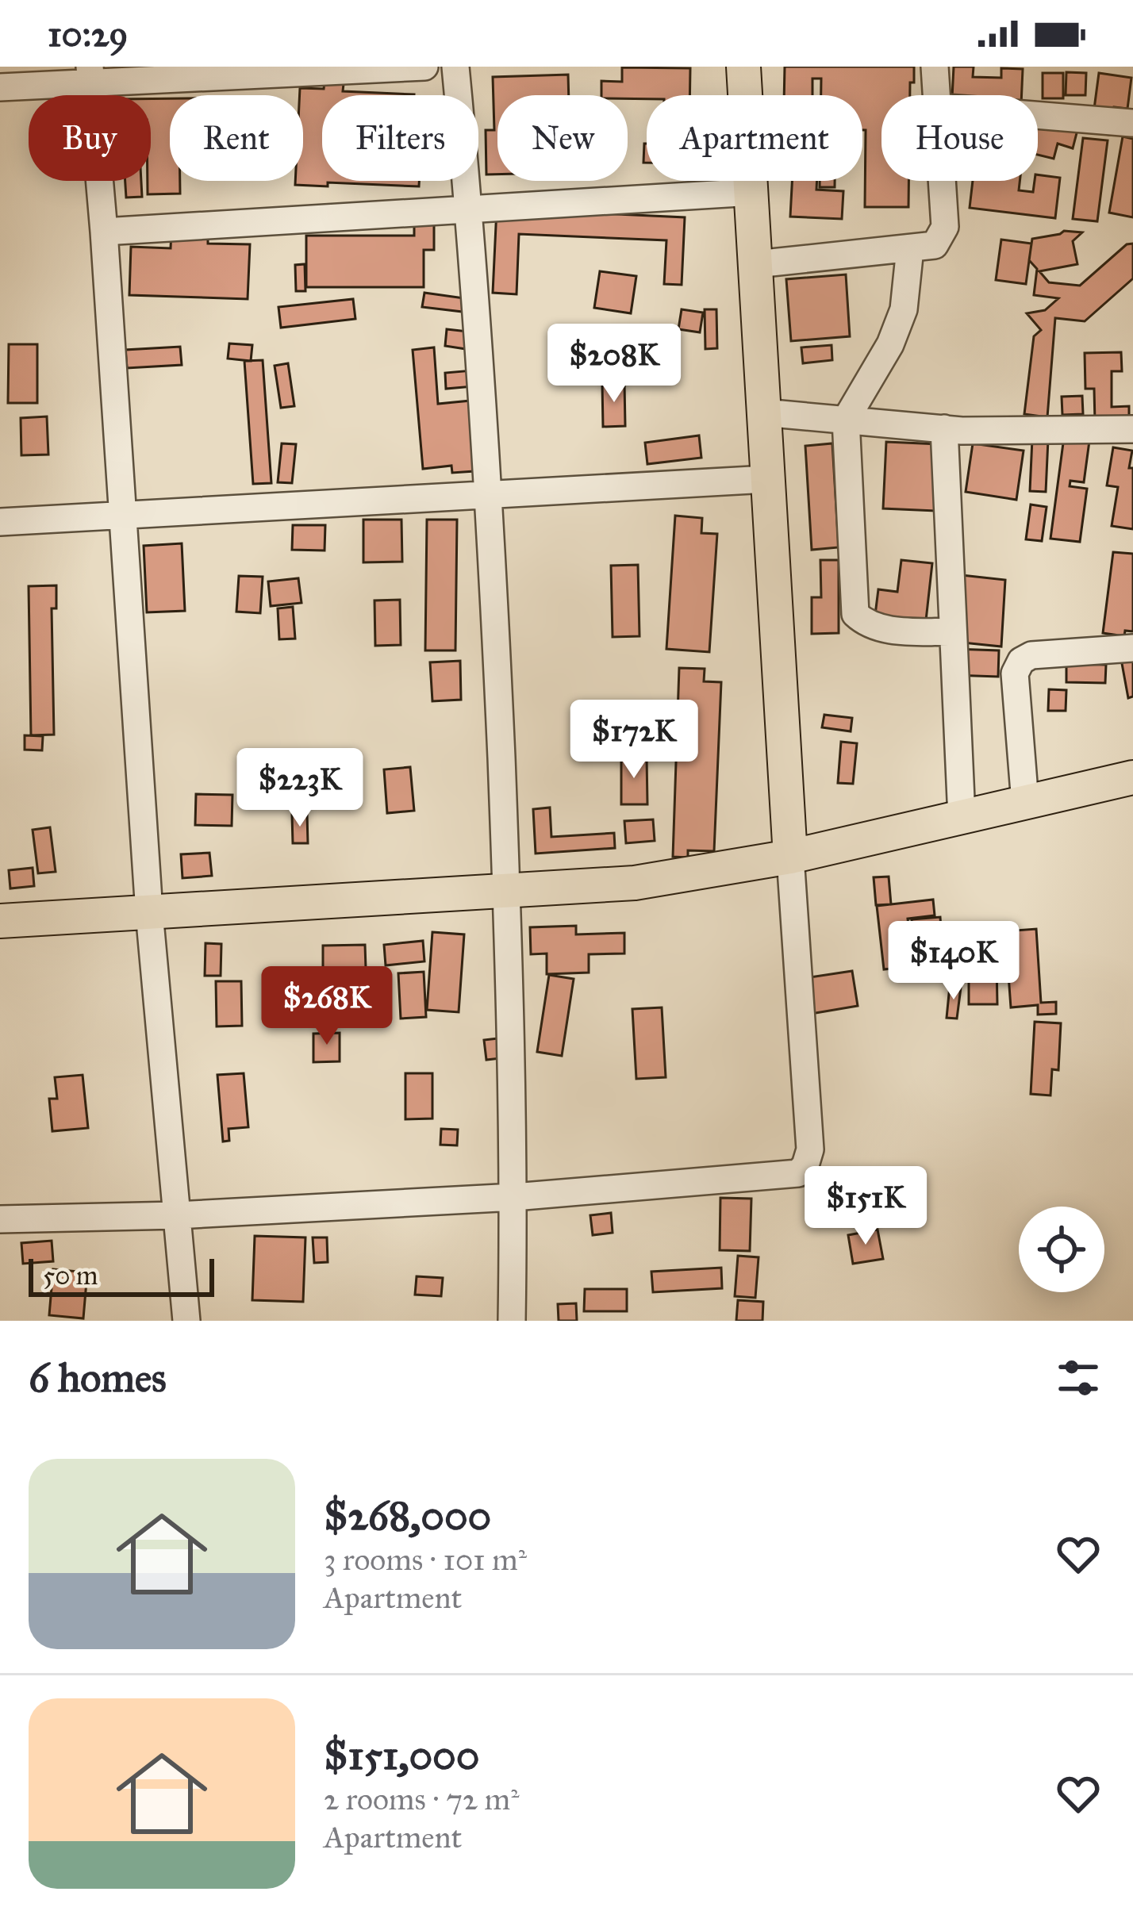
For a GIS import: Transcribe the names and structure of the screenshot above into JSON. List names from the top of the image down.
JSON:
{
  "scale_bar": "50 m",
  "page": {
    "status": "10:29",
    "chip": [
      "Buy",
      "Rent",
      "Filters",
      "New",
      "Apartment",
      "House"
    ],
    "price": [
      "$208K",
      "$172K",
      "$223K",
      "$140K",
      "$268K",
      "$151K"
    ],
    "scale": "50 m",
    "heading": "6 homes",
    "list": [
      {
        "name": "$268,000",
        "note": "3 rooms · 101 m² · Apartment"
      },
      {
        "name": "$151,000",
        "note": "2 rooms · 72 m² · Apartment"
      }
    ]
  }
}
